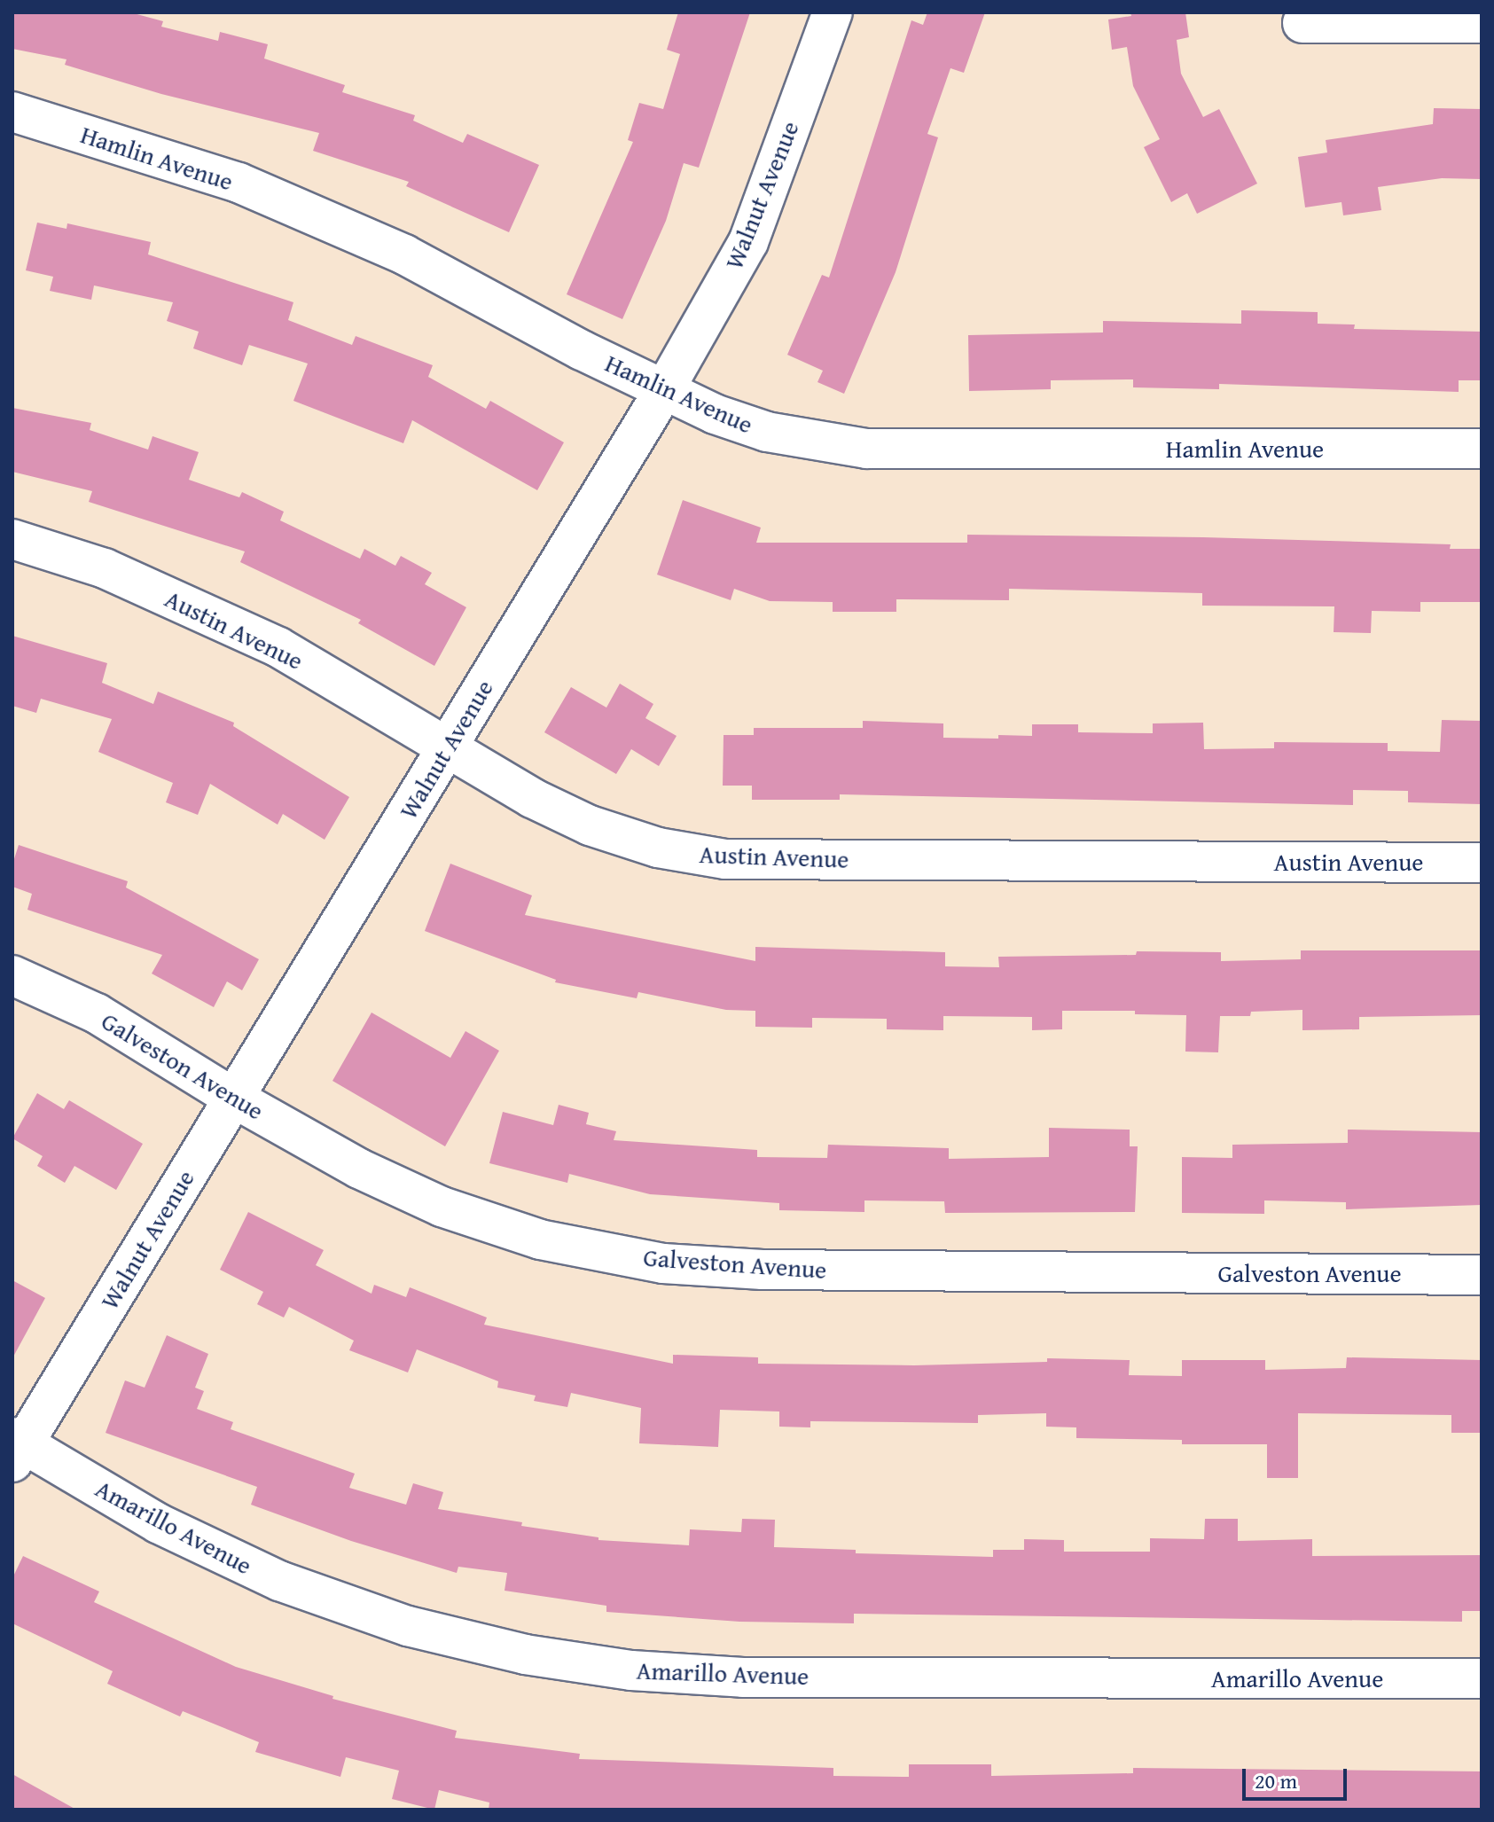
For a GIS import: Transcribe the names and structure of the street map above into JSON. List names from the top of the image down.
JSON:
{
  "streets": {
    "street": [
      "Hamlin Avenue",
      "Walnut Avenue",
      "Austin Avenue",
      "Galveston Avenue",
      "Amarillo Avenue"
    ]
  },
  "crossings": [
    ["Hamlin Avenue", "Walnut Avenue"],
    ["Walnut Avenue", "Austin Avenue"],
    ["Walnut Avenue", "Galveston Avenue"],
    ["Walnut Avenue", "Amarillo Avenue"]
  ],
  "scale_bar": "20 m"
}
